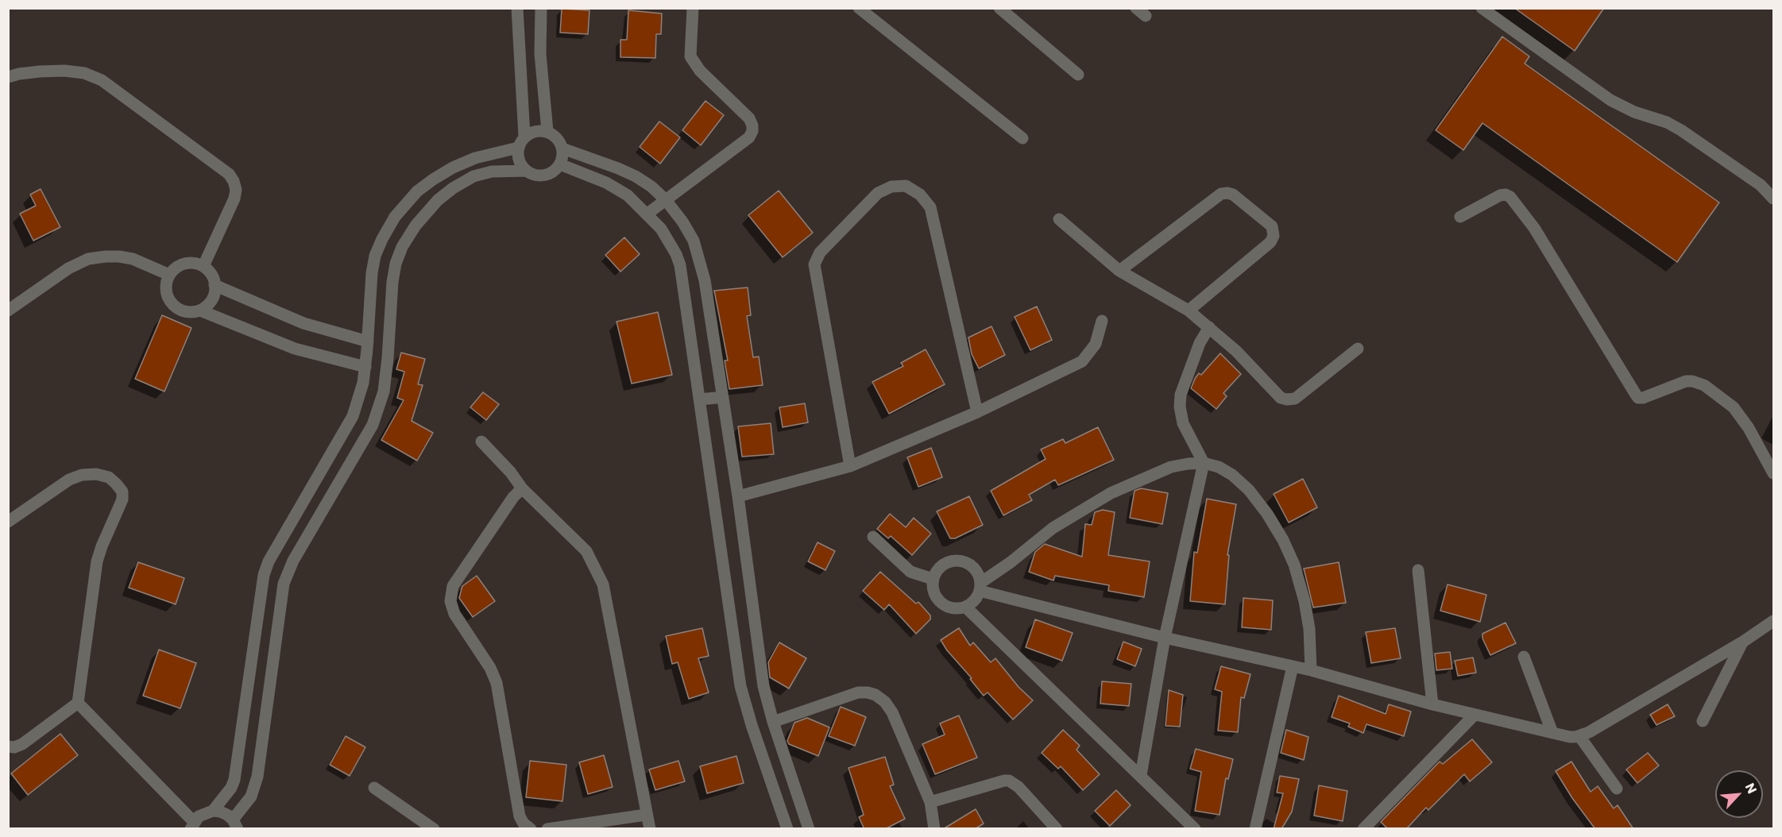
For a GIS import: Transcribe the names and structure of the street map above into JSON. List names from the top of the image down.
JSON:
{
  "north": "top right"
}
